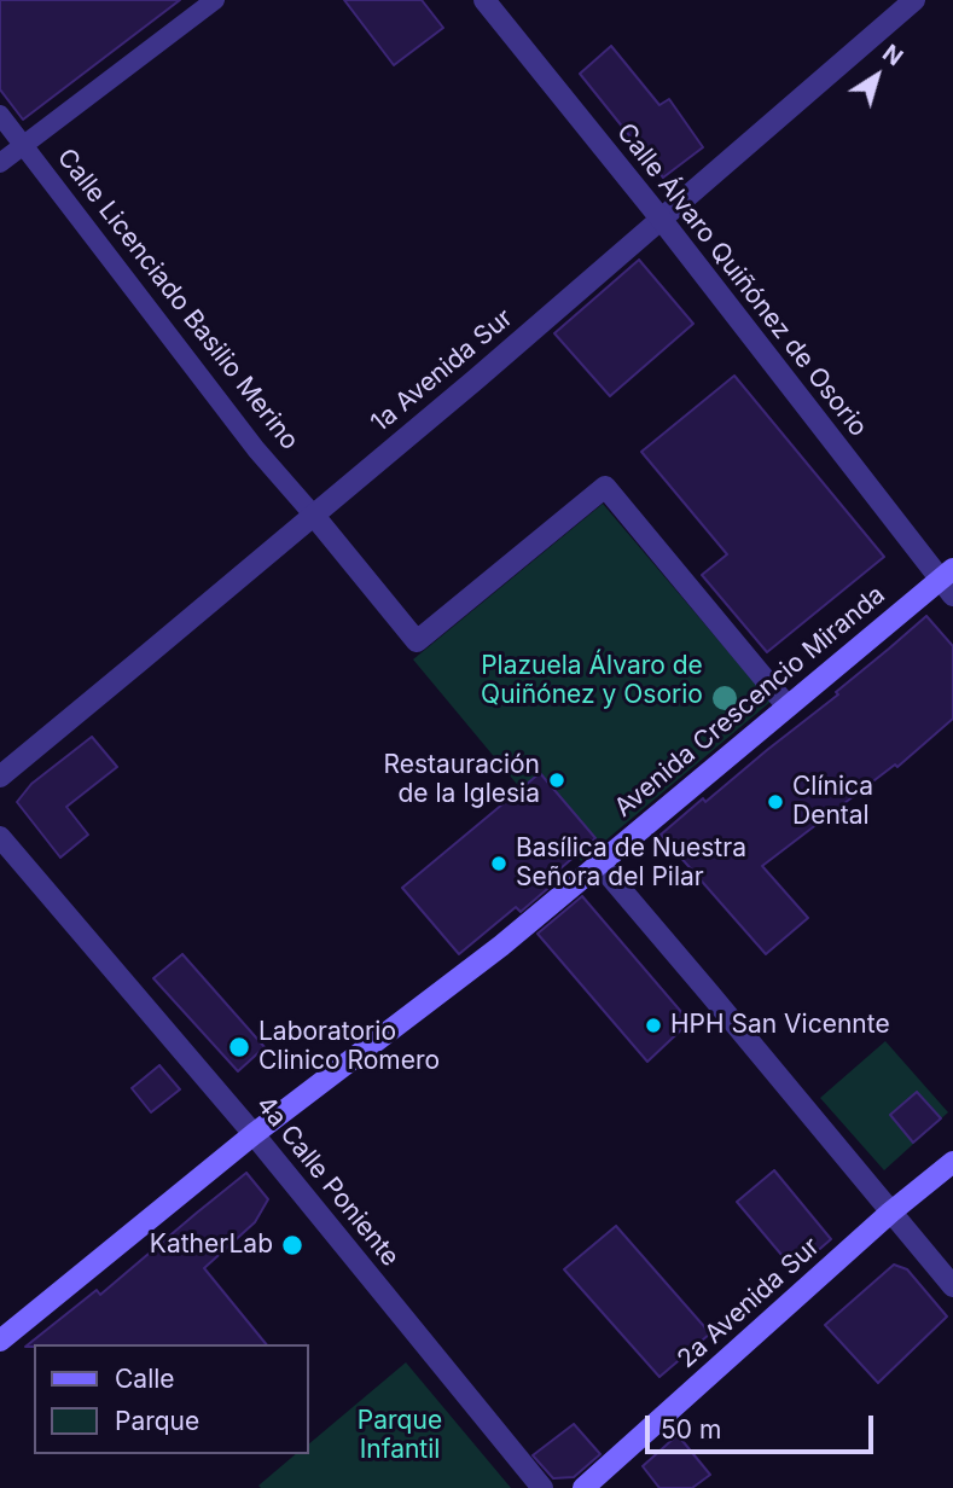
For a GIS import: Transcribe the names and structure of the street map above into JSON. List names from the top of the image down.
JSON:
{
  "streets": {
    "main road": ["Avenida Crescencio Miranda", "2a Avenida Sur"],
    "street": [
      "Calle Álvaro Quiñónez de Osorio",
      "Calle Licenciado Basilio Merino",
      "1a Avenida Sur",
      "4a Calle Poniente"
    ]
  },
  "crossings": [
    ["Calle Álvaro Quiñónez de Osorio", "1a Avenida Sur"],
    ["Calle Álvaro Quiñónez de Osorio", "Avenida Crescencio Miranda"],
    ["Calle Licenciado Basilio Merino", "1a Avenida Sur"],
    ["Avenida Crescencio Miranda", "4a Calle Poniente"]
  ],
  "parks": ["Plazuela Álvaro de Quiñónez y Osorio", "Parque Infantil"],
  "places": [
    "Restauración de la Iglesia",
    "Clínica Dental",
    "Basílica de Nuestra Señora del Pilar",
    "HPH San Vicennte",
    "Laboratorio Clinico Romero",
    "KatherLab"
  ],
  "legend": ["Calle", "Parque"],
  "scale_bar": "50 m",
  "north": "top right"
}
